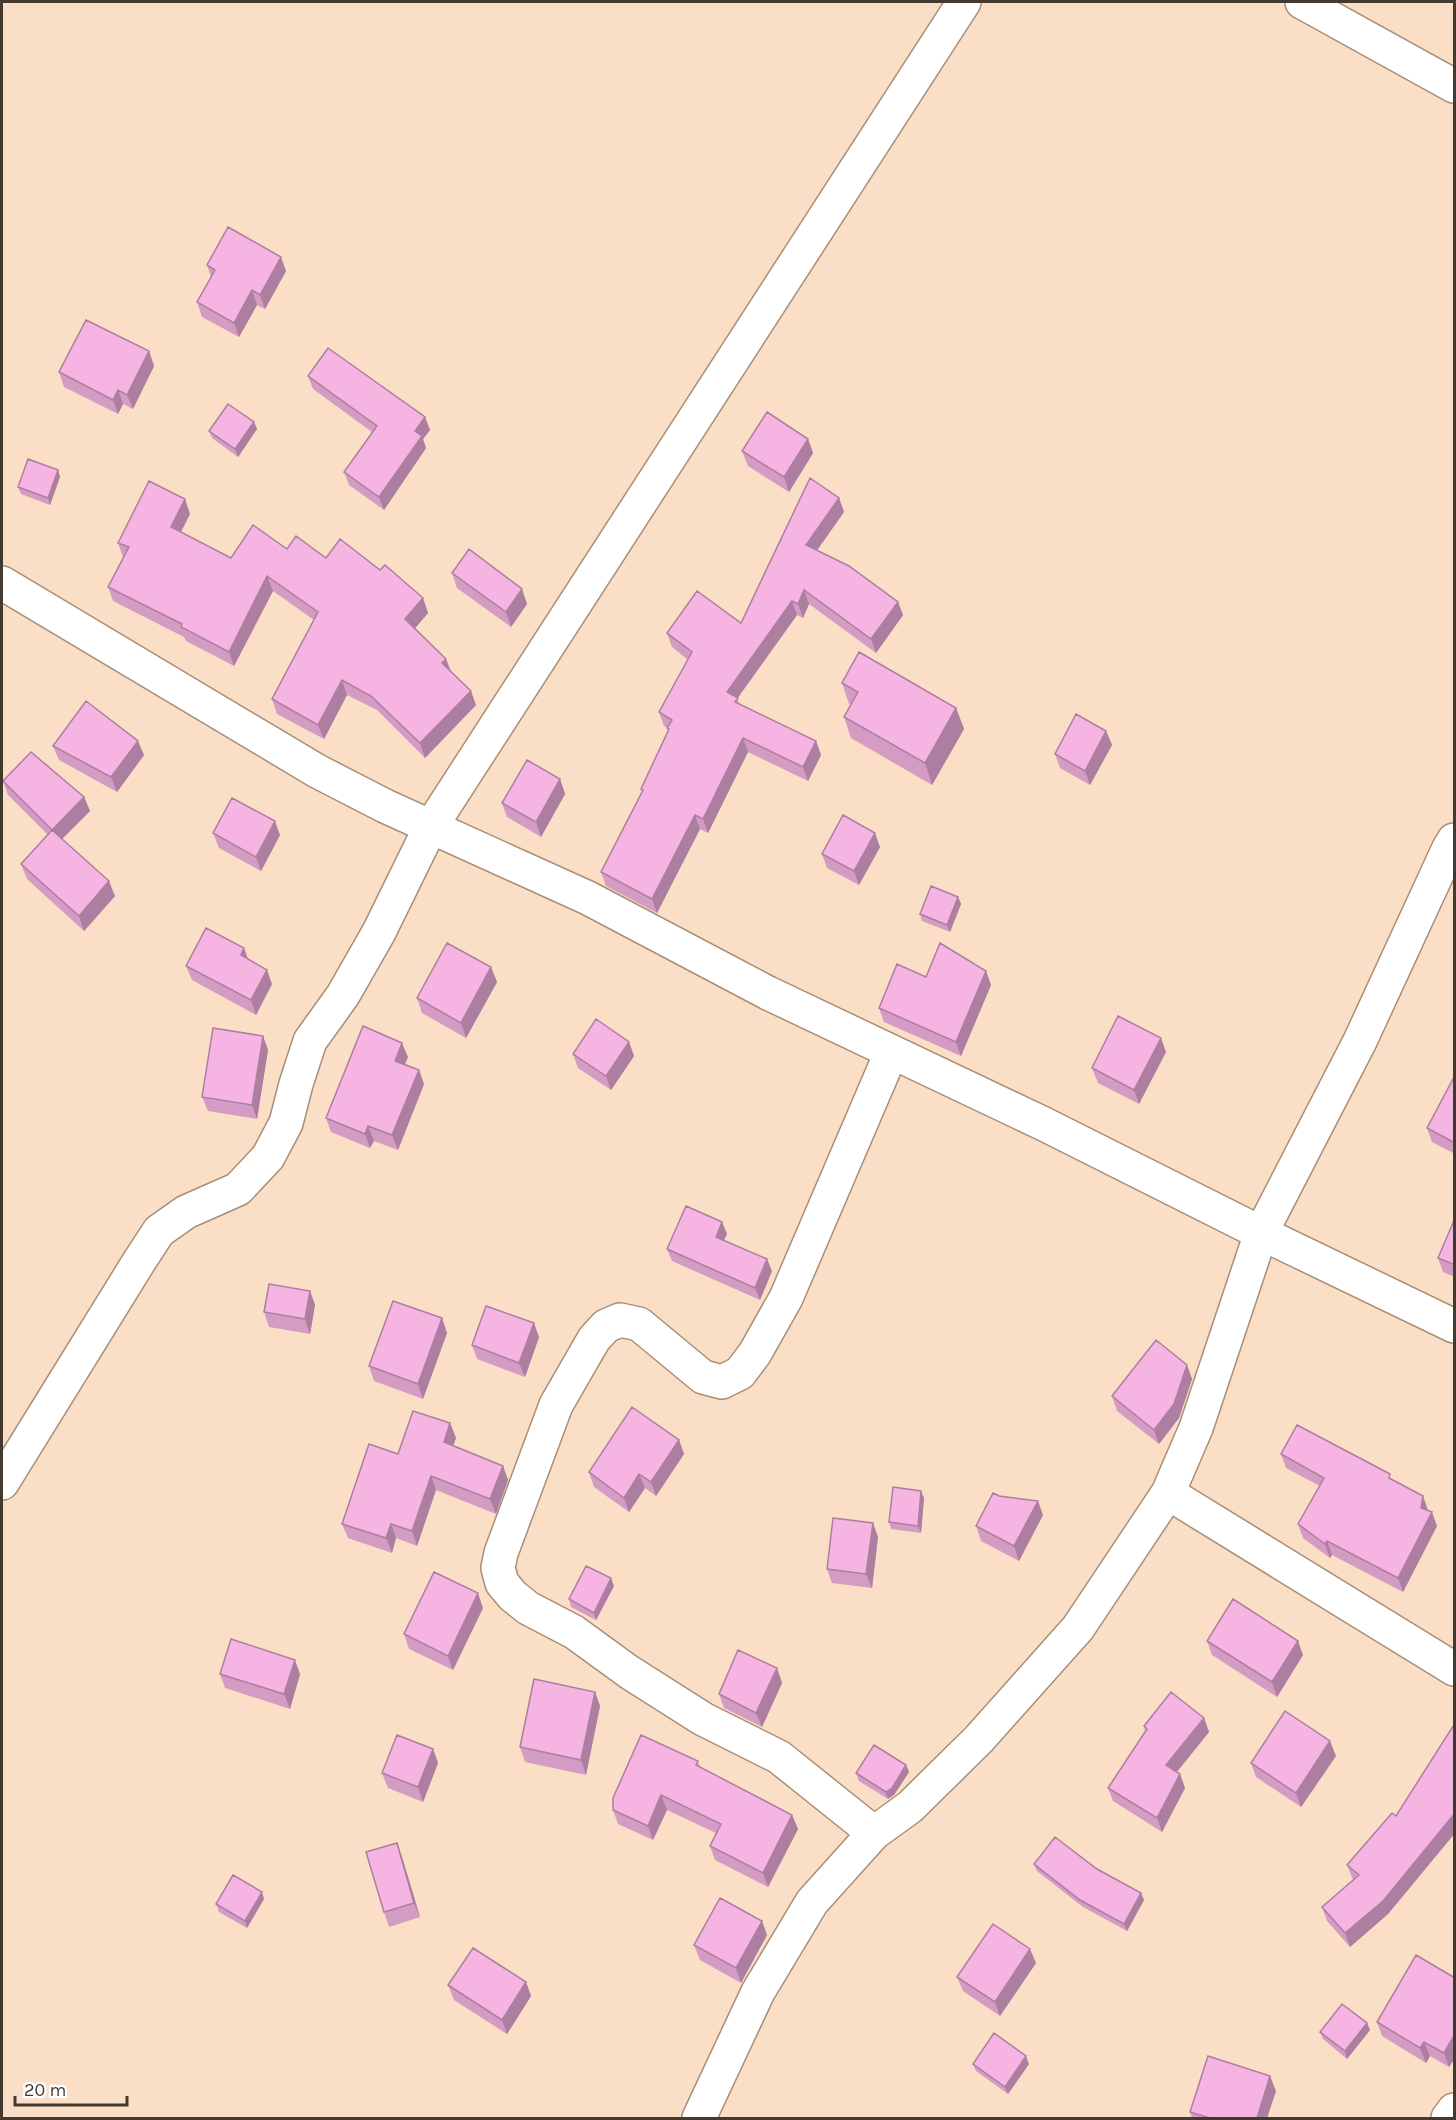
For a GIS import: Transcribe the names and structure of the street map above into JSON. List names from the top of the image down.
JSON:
{
  "scale_bar": "20 m"
}
